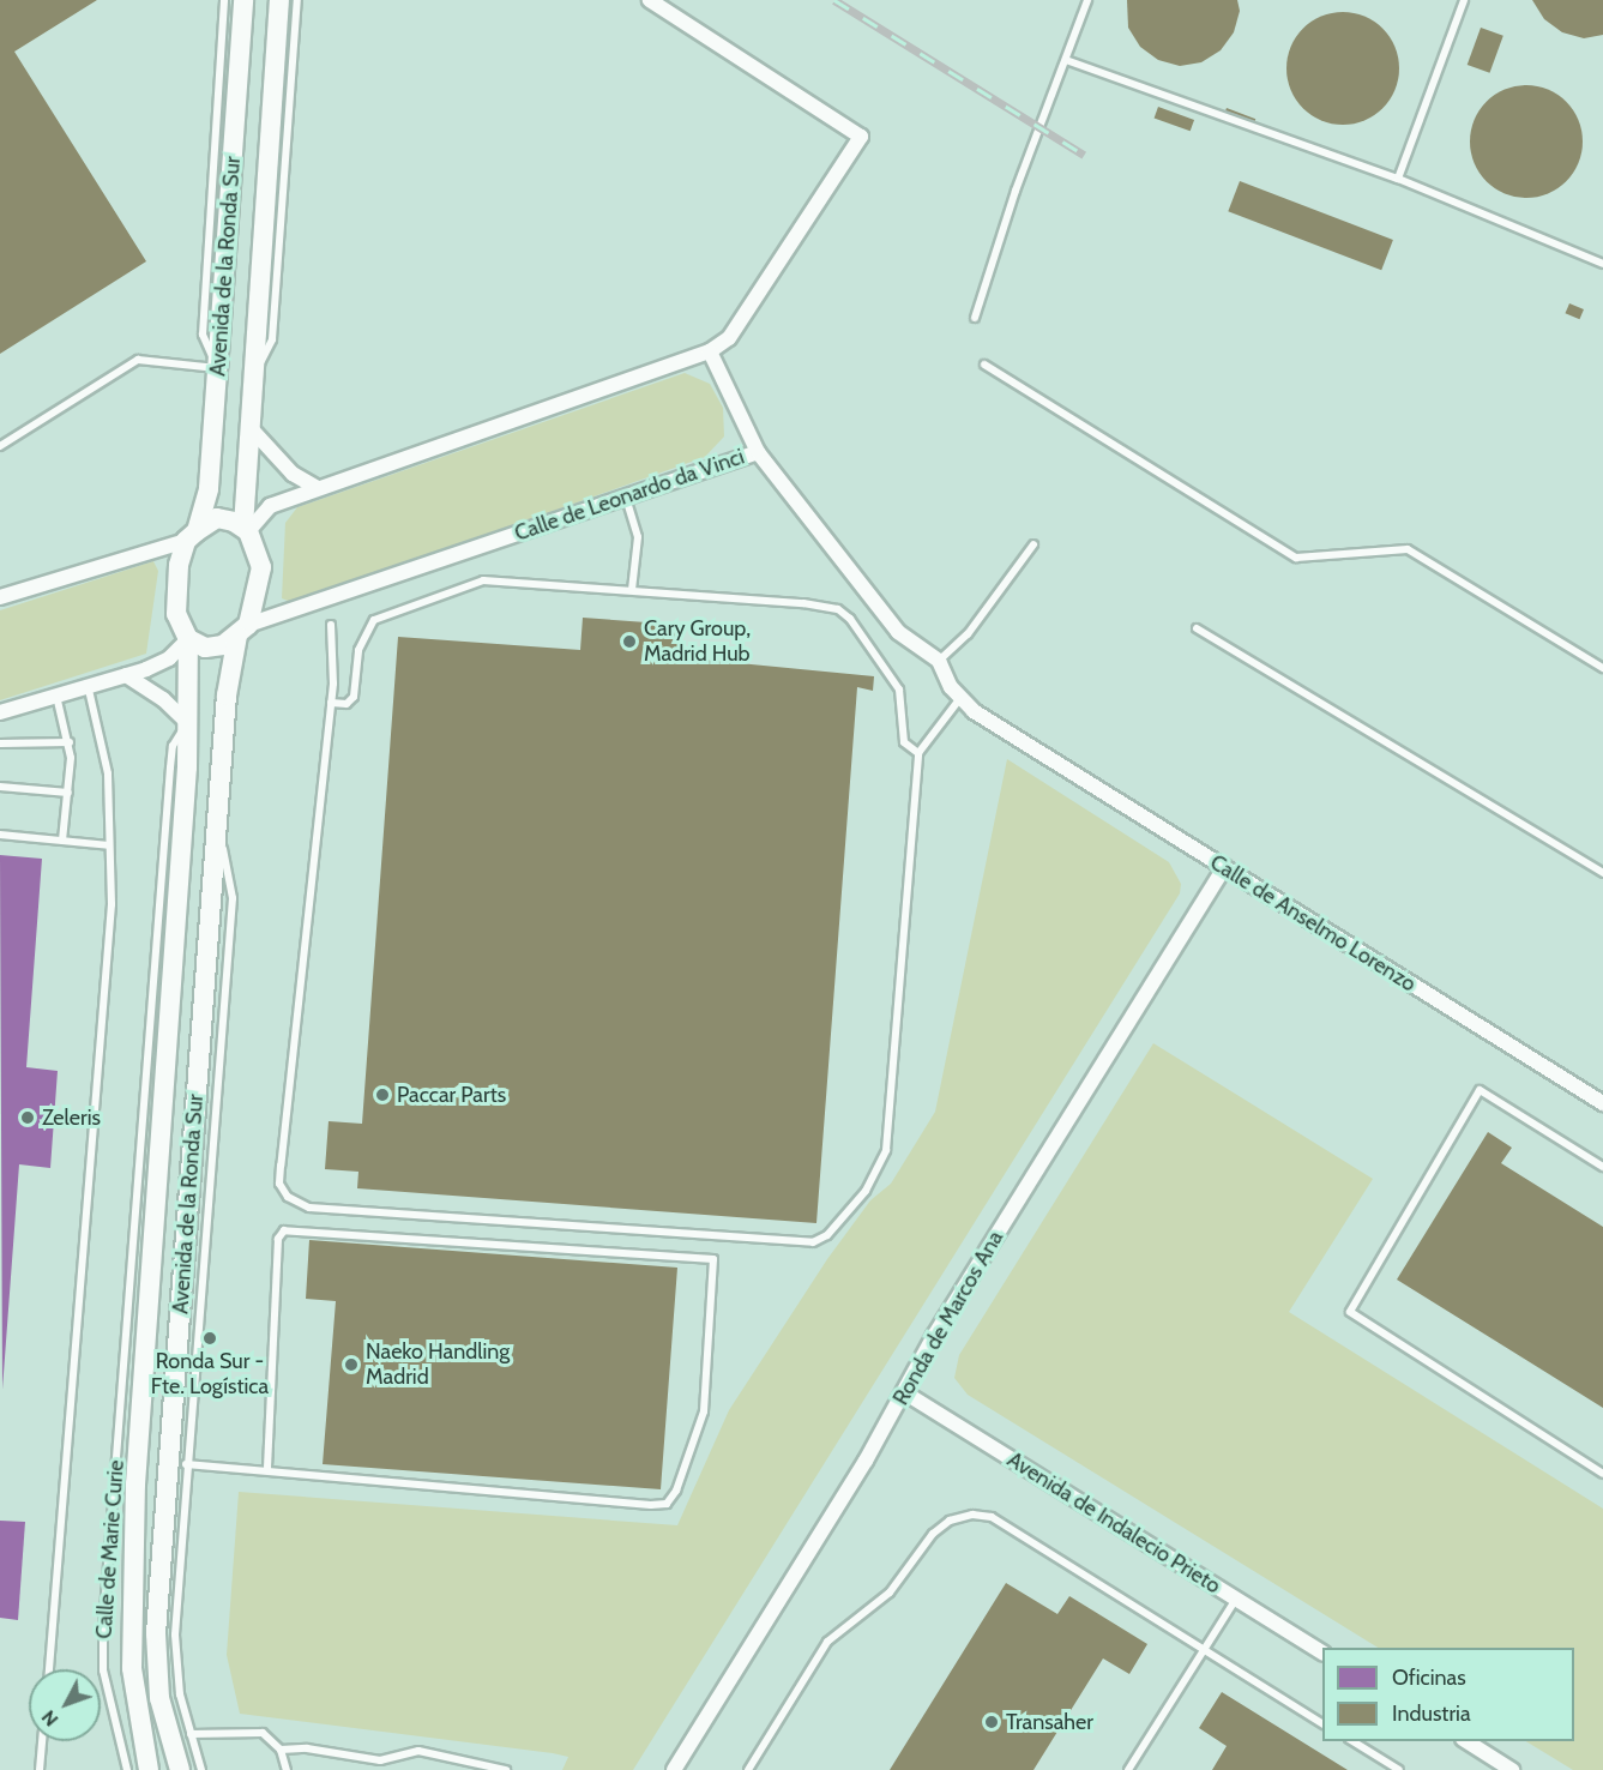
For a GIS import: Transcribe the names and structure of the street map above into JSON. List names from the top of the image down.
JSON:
{
  "streets": {
    "main road": ["Avenida de la Ronda Sur"],
    "street": [
      "Calle de Leonardo da Vinci",
      "Calle de Anselmo Lorenzo",
      "Ronda de Marcos Ana",
      "Avenida de Indalecio Prieto"
    ],
    "lane": ["Calle de Marie Curie"]
  },
  "crossings": [
    ["Avenida de la Ronda Sur", "Calle de Leonardo da Vinci"],
    ["Avenida de la Ronda Sur", "Calle de Marie Curie"],
    ["Calle de Anselmo Lorenzo", "Ronda de Marcos Ana"],
    ["Ronda de Marcos Ana", "Avenida de Indalecio Prieto"]
  ],
  "places": [
    "Cary Group, Madrid Hub",
    "Paccar Parts",
    "Zeleris",
    "Ronda Sur - Fte. Logística",
    "Naeko Handling Madrid",
    "Transaher"
  ],
  "legend": ["Oficinas", "Industria"],
  "north": "bottom left"
}
